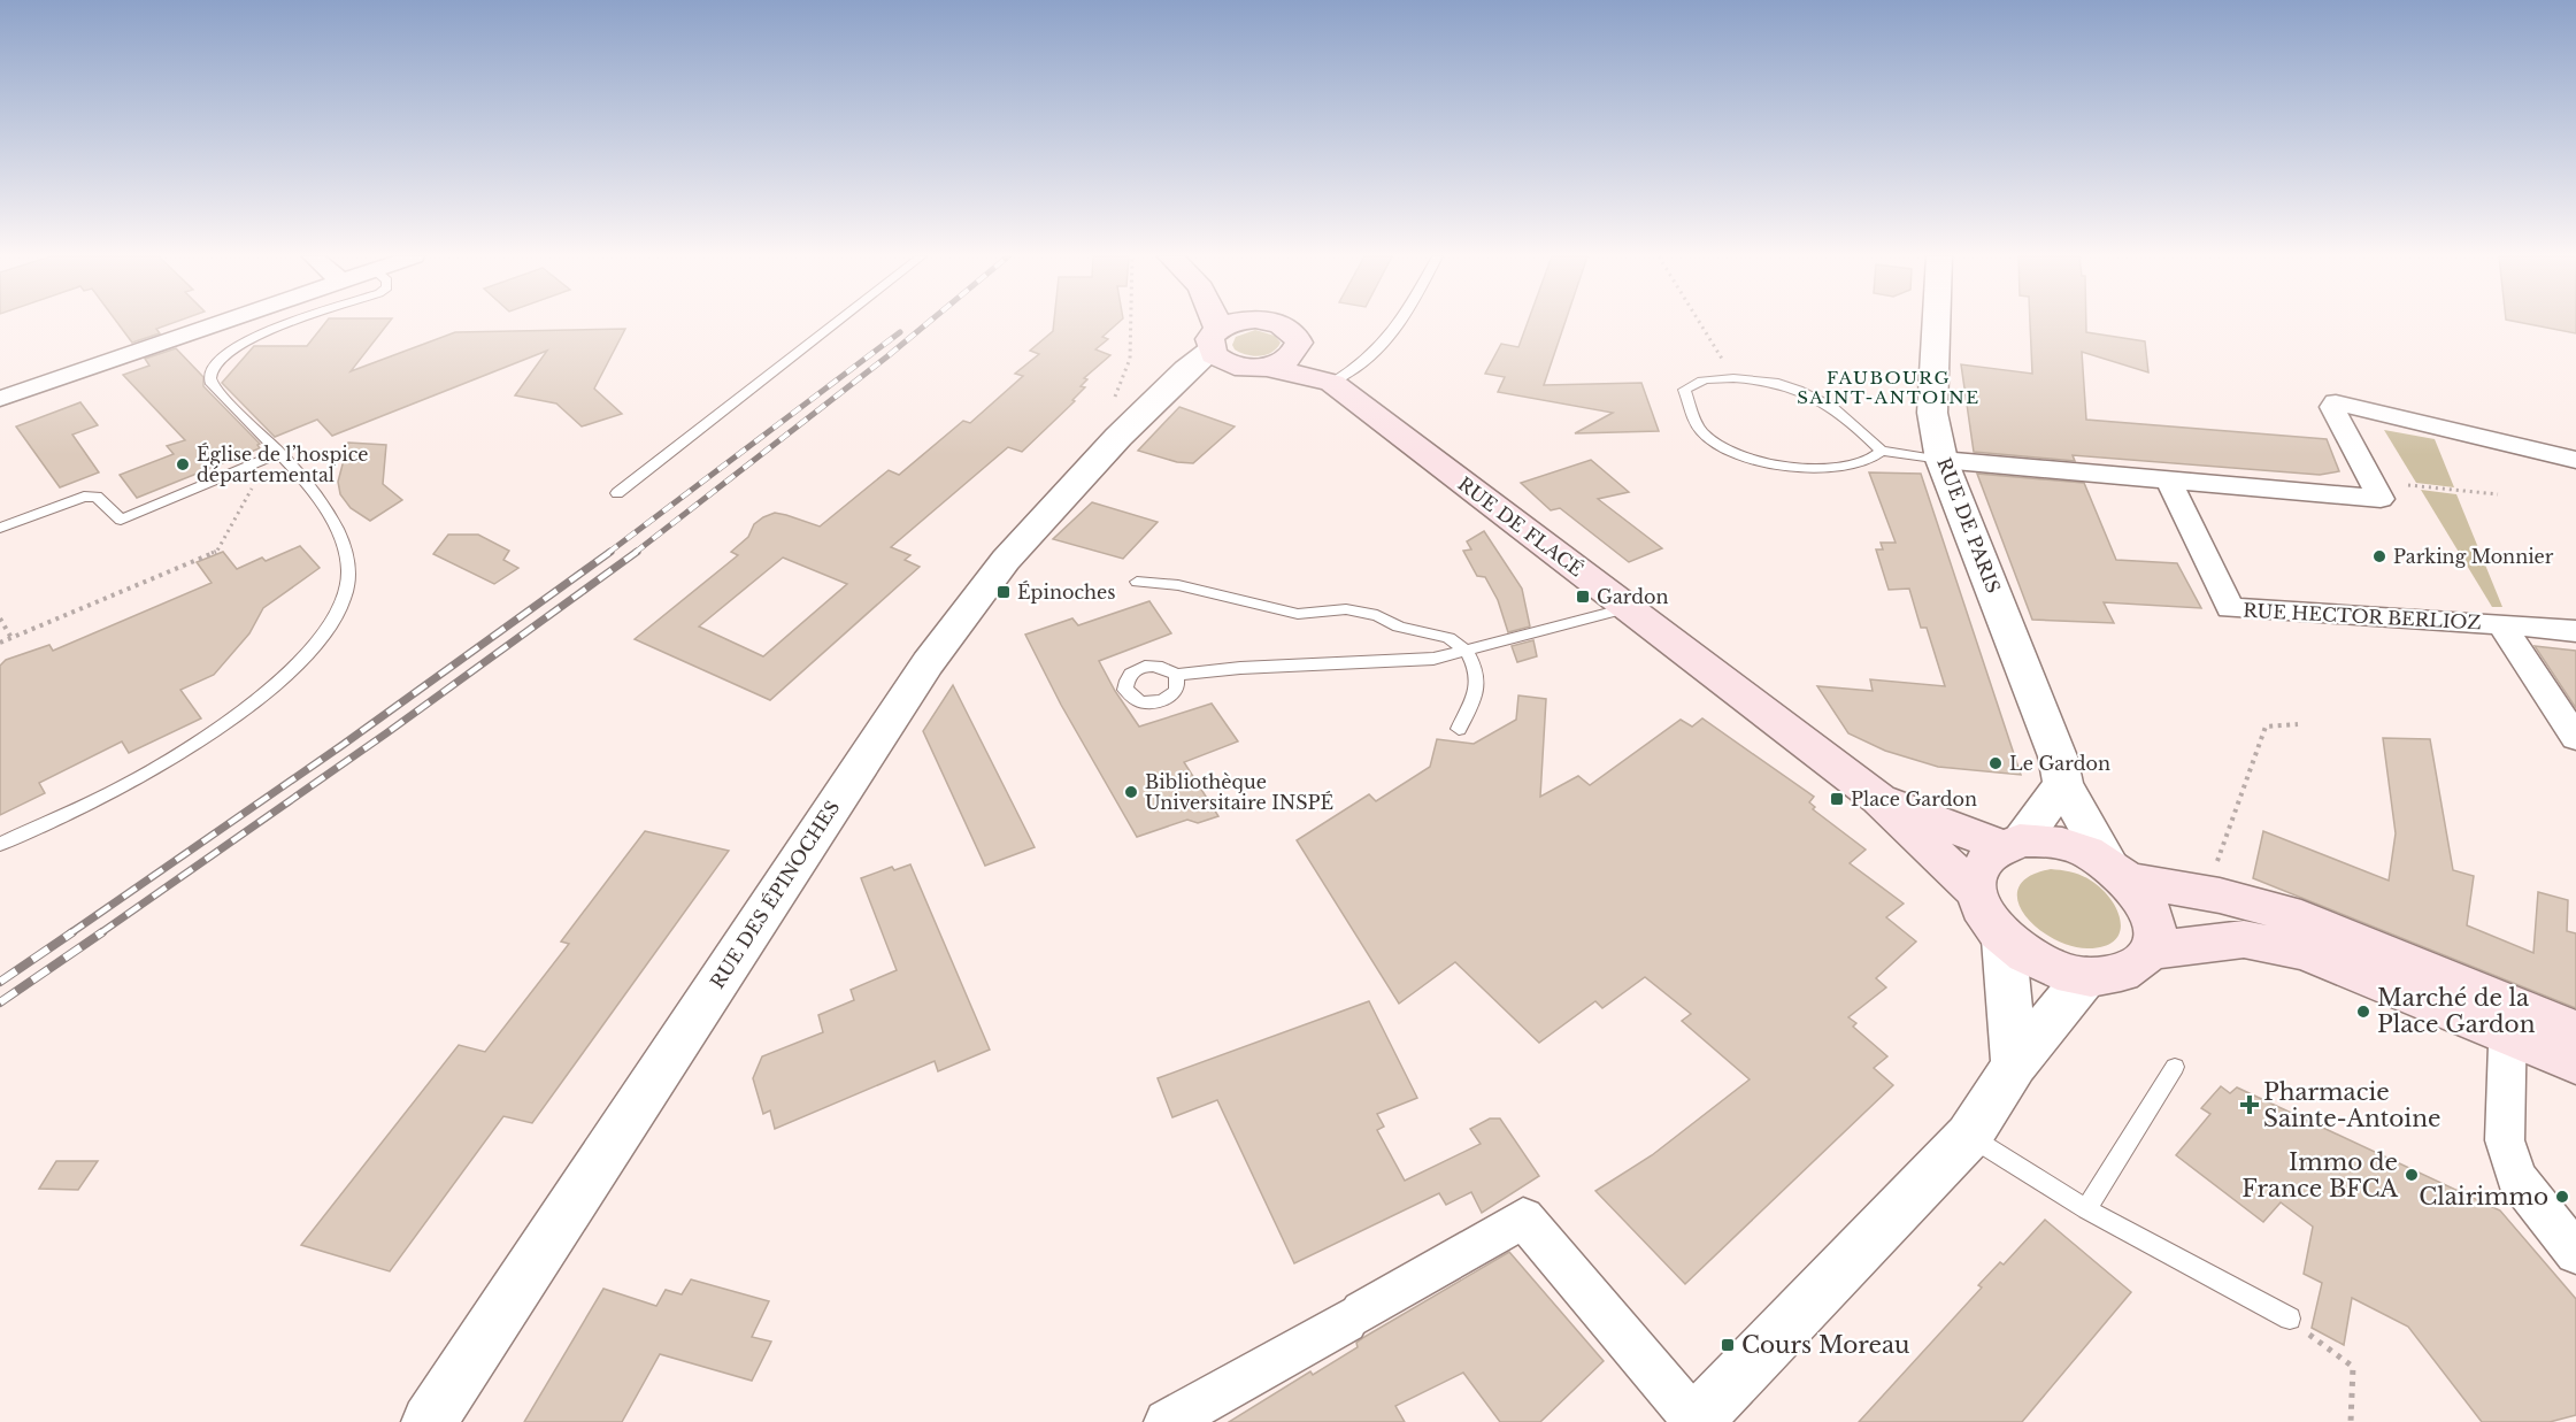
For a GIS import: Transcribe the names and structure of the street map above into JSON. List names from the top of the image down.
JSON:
{
  "streets": {
    "main road": ["RUE DE FLACÉ"],
    "street": ["RUE DE PARIS", "RUE HECTOR BERLIOZ", "RUE DES ÉPINOCHES"]
  },
  "crossings": [
    ["RUE DE PARIS", "RUE DE FLACÉ"],
    ["RUE DE FLACÉ", "RUE DES ÉPINOCHES"]
  ],
  "districts": ["FAUBOURG SAINT-ANTOINE"],
  "places": {
    "other": [
      "Église de l’hospice départemental",
      "Parking Monnier",
      "Le Gardon",
      "Bibliothèque Universitaire INSPÉ",
      "Marché de la Place Gardon",
      "Immo de France BFCA",
      "Clairimmo"
    ],
    "transit": [
      "Épinoches",
      "Gardon",
      "Place Gardon",
      "Cours Moreau"
    ],
    "health": ["Pharmacie Sainte-Antoine"]
  }
}
